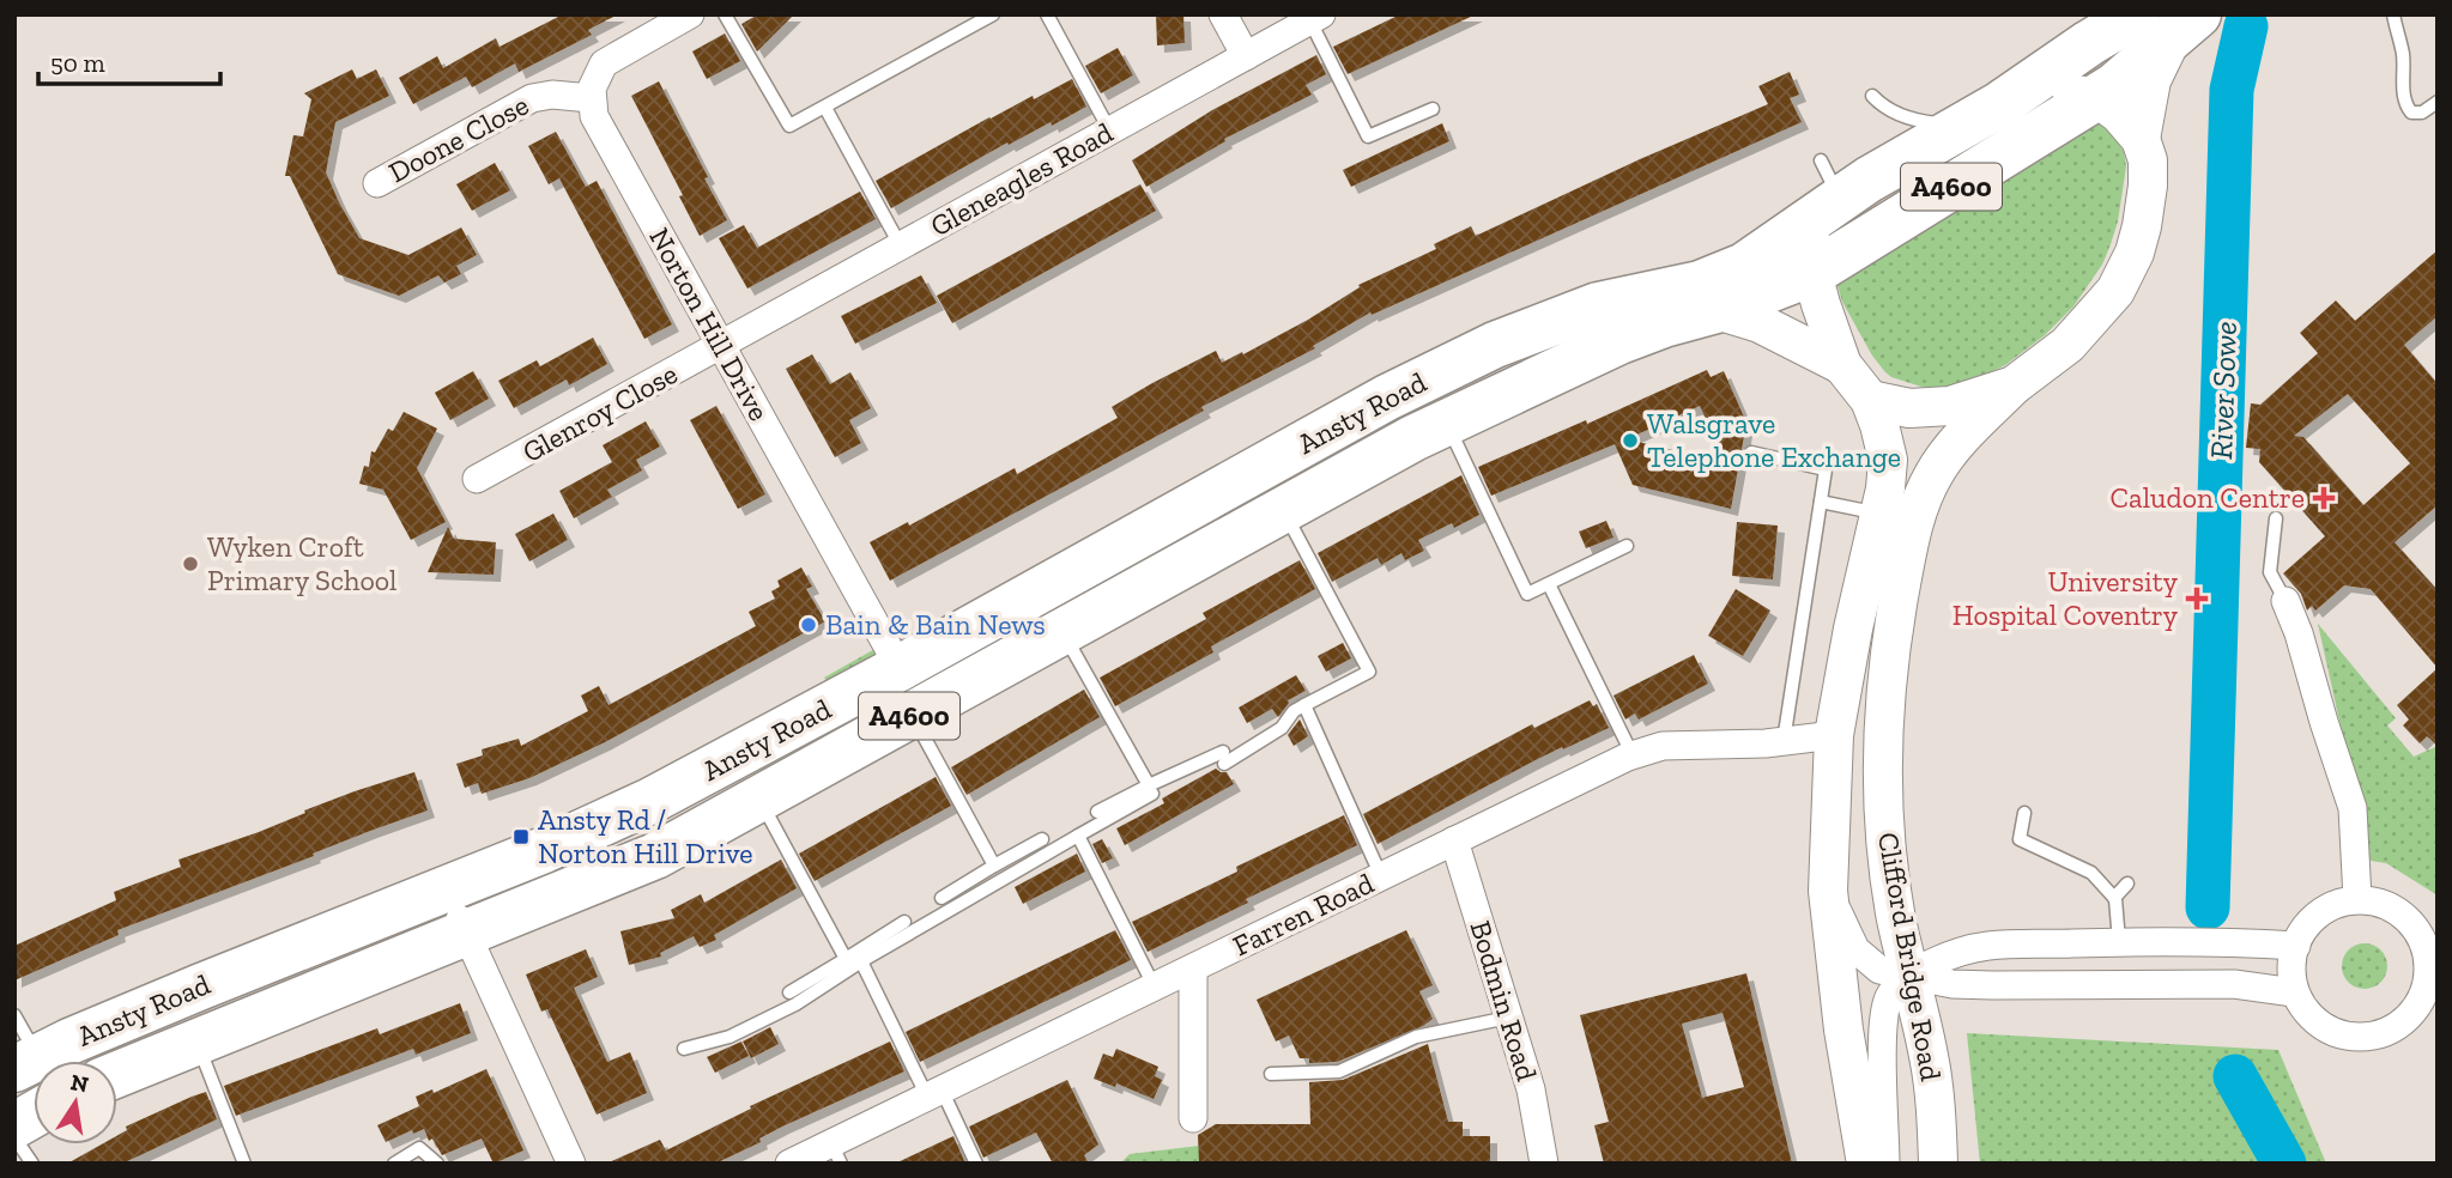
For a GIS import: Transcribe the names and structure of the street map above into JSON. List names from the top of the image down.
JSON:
{
  "streets": {
    "highway": ["A4600", "Ansty Road"],
    "main road": ["Clifford Bridge Road"],
    "street": [
      "Doone Close",
      "Gleneagles Road",
      "Norton Hill Drive",
      "Glenroy Close",
      "Farren Road",
      "Bodmin Road"
    ]
  },
  "crossings": [
    ["Doone Close", "Norton Hill Drive"],
    ["Gleneagles Road", "Norton Hill Drive"],
    ["Gleneagles Road", "Glenroy Close"],
    ["A4600", "Ansty Road"],
    ["Norton Hill Drive", "Glenroy Close"],
    ["Norton Hill Drive", "Ansty Road"],
    ["Farren Road", "Clifford Bridge Road"],
    ["Farren Road", "Bodmin Road"]
  ],
  "water": ["River Sowe"],
  "places": {
    "other": ["Walsgrave Telephone Exchange", "Wyken Croft Primary School", "Bain & Bain News"],
    "health": ["Caludon Centre", "University Hospital Coventry"],
    "transit": ["Ansty Rd / Norton Hill Drive"]
  },
  "scale_bar": "50 m",
  "north": "top"
}
